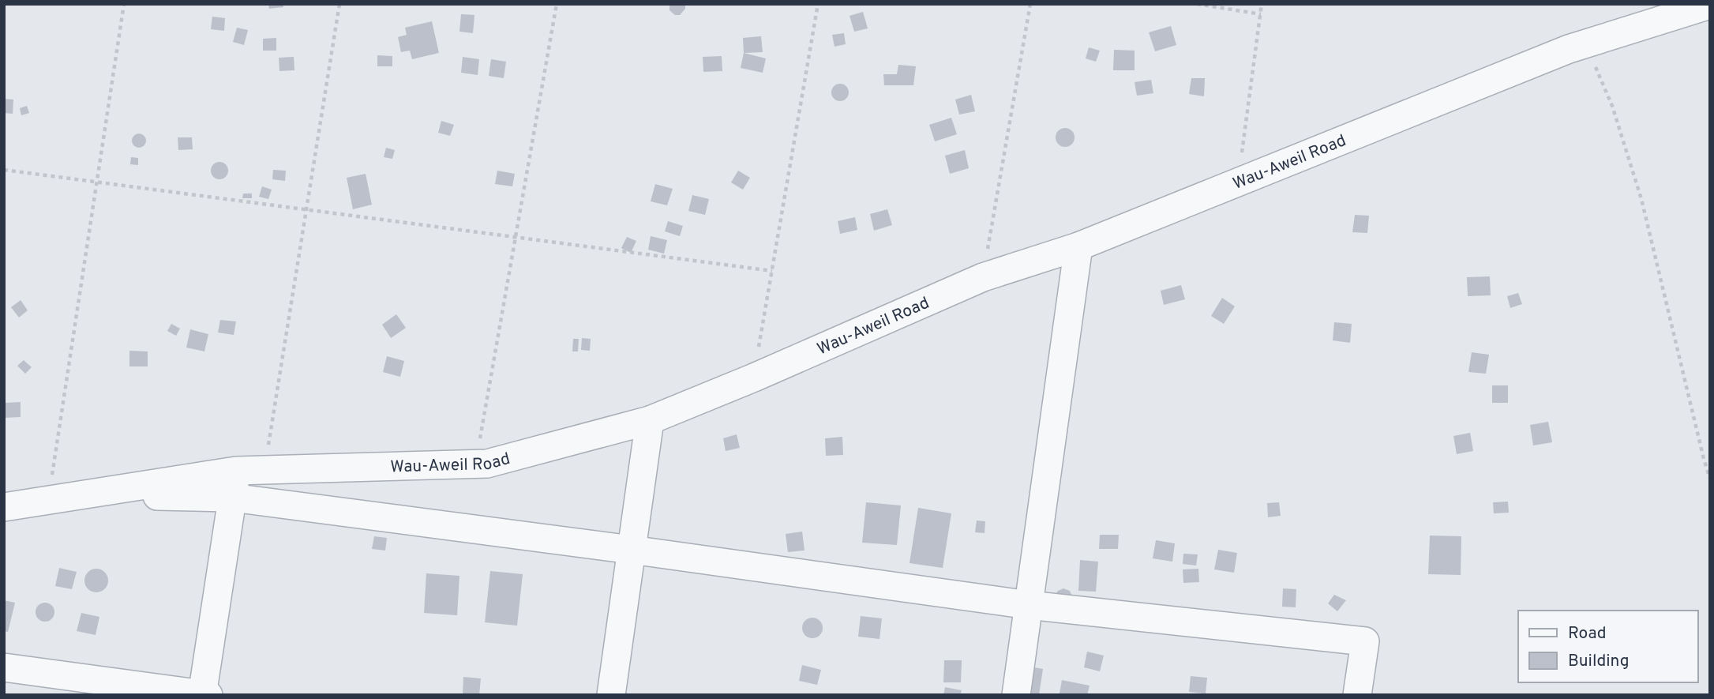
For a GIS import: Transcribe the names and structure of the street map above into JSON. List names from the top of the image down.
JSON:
{
  "streets": {
    "street": ["Wau-Aweil Road"]
  },
  "legend": ["Road", "Building"]
}
